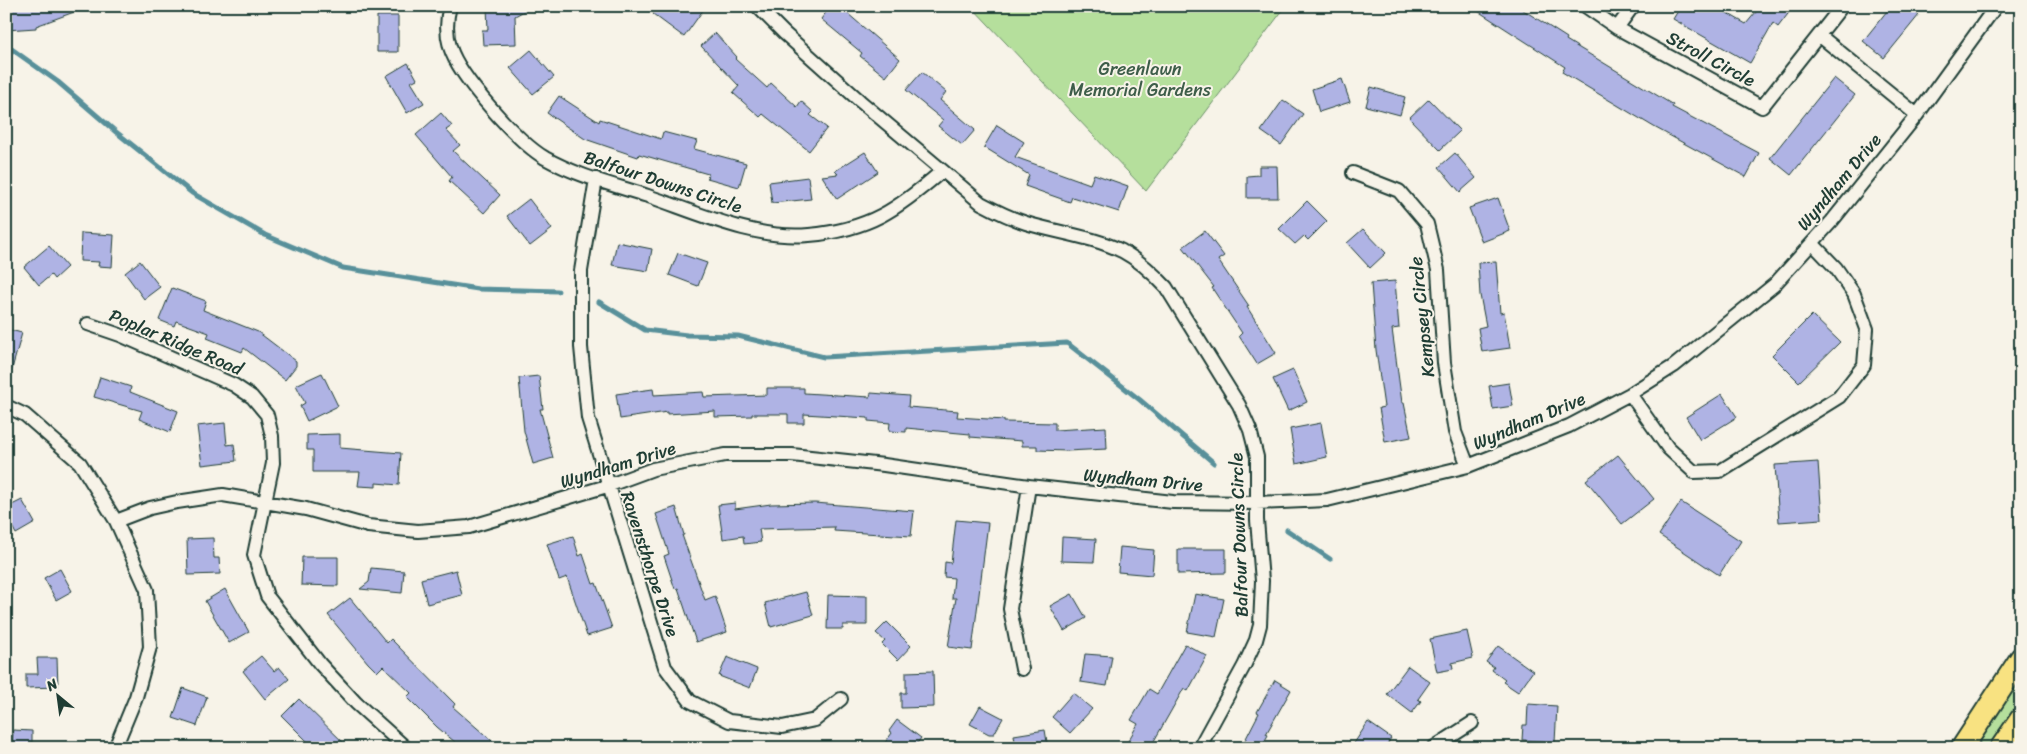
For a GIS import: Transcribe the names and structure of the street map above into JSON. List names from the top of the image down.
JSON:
{
  "streets": {
    "street": [
      "Stroll Circle",
      "Balfour Downs Circle",
      "Wyndham Drive",
      "Kempsey Circle",
      "Poplar Ridge Road",
      "Ravensthorpe Drive"
    ]
  },
  "crossings": [
    ["Balfour Downs Circle", "Wyndham Drive"],
    ["Balfour Downs Circle", "Ravensthorpe Drive"],
    ["Wyndham Drive", "Kempsey Circle"],
    ["Wyndham Drive", "Poplar Ridge Road"],
    ["Wyndham Drive", "Ravensthorpe Drive"]
  ],
  "parks": ["Greenlawn Memorial Gardens"],
  "north": "top left"
}
